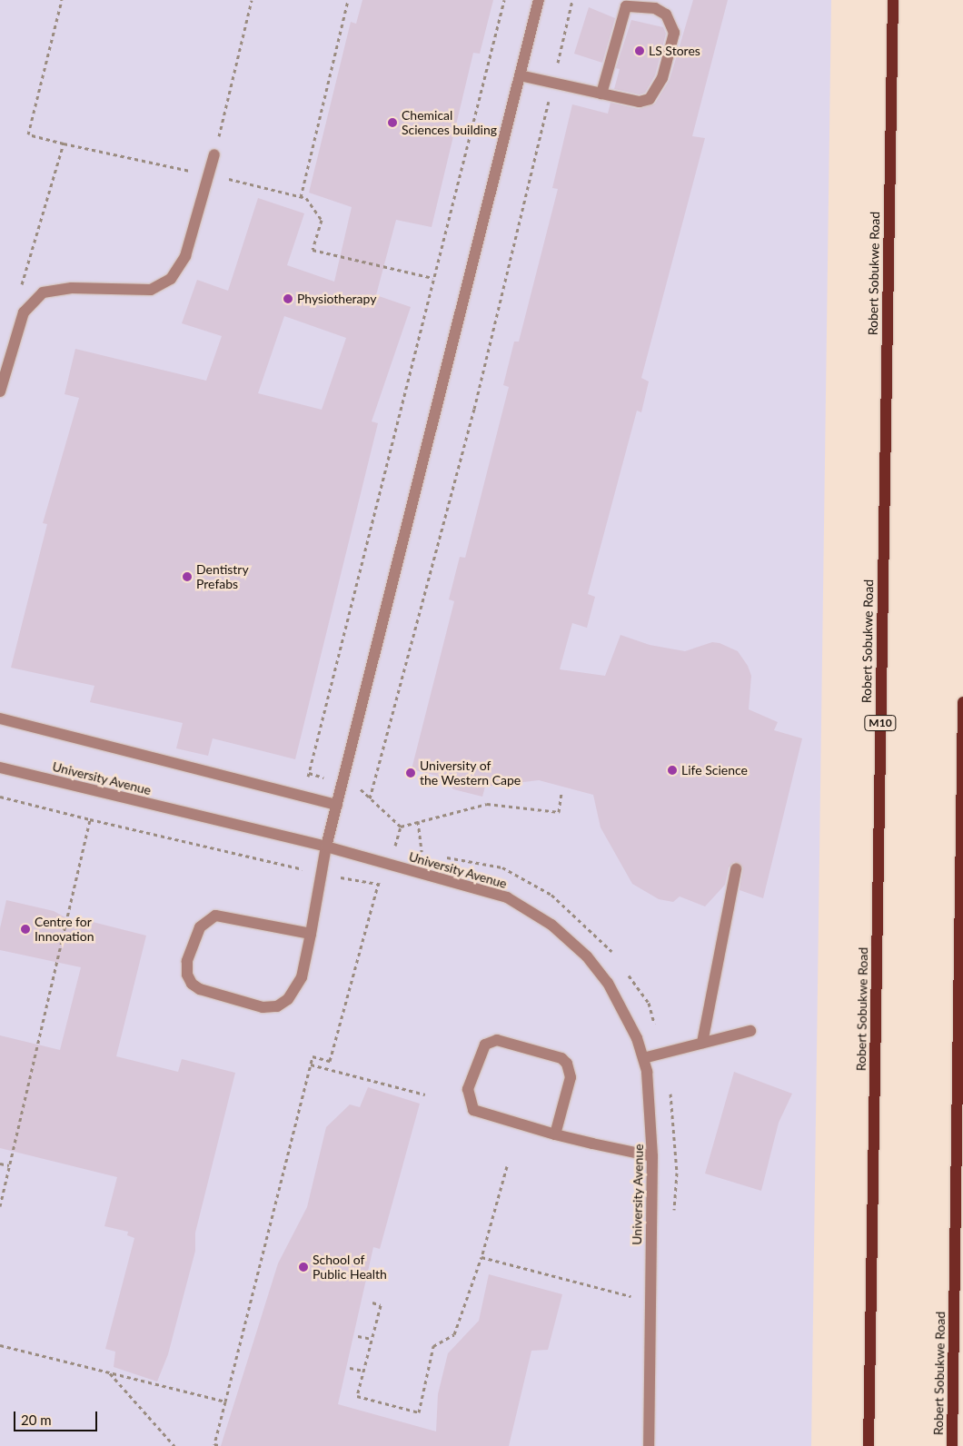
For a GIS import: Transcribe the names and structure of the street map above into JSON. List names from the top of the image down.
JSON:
{
  "streets": {
    "main road": ["Robert Sobukwe Road", "M10"],
    "lane": ["University Avenue"]
  },
  "places": [
    "LS Stores",
    "Chemical Sciences building",
    "Physiotherapy",
    "Dentistry Prefabs",
    "Life Science",
    "University of the Western Cape",
    "Centre for Innovation",
    "School of Public Health"
  ],
  "scale_bar": "20 m"
}
